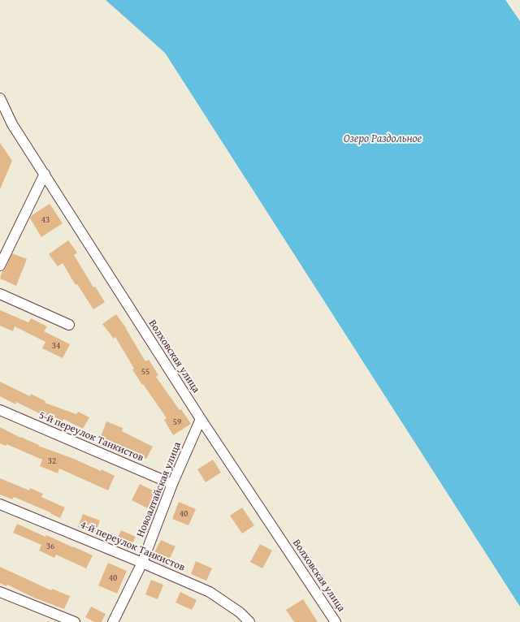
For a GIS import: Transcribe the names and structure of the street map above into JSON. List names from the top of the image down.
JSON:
{
  "streets": {
    "street": [
      "Волховская улица",
      "5-й переулок Танкистов",
      "Новоалтайская улица",
      "4-й переулок Танкистов"
    ]
  },
  "crossings": [
    ["Волховская улица", "Новоалтайская улица"],
    ["5-й переулок Танкистов", "Новоалтайская улица"],
    ["Новоалтайская улица", "4-й переулок Танкистов"]
  ],
  "water": ["Озеро Раздольное"],
  "house_numbers": [
    "43",
    "34",
    "55",
    "59",
    "32",
    "40",
    "36",
    "40"
  ]
}
